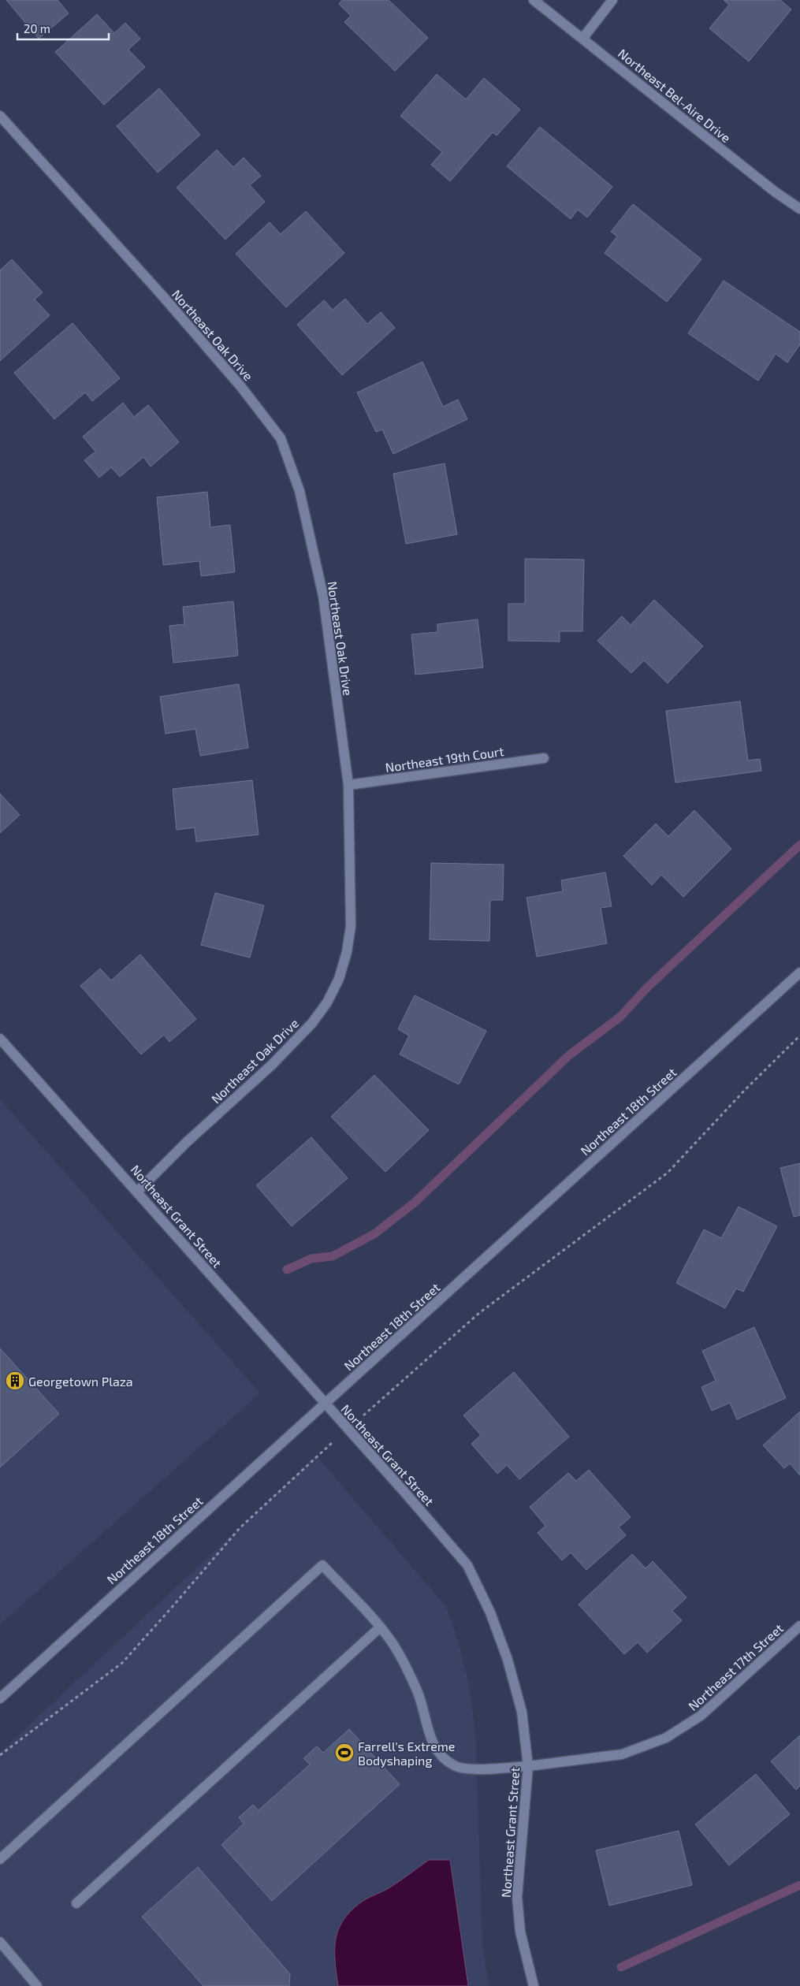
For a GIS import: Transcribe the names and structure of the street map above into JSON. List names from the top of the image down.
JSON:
{
  "streets": {
    "street": [
      "Northeast Bel-Aire Drive",
      "Northeast Oak Drive",
      "Northeast 19th Court",
      "Northeast 18th Street",
      "Northeast Grant Street",
      "Northeast 17th Street"
    ]
  },
  "crossings": [
    ["Northeast Oak Drive", "Northeast 19th Court"],
    ["Northeast Oak Drive", "Northeast Grant Street"],
    ["Northeast 18th Street", "Northeast Grant Street"],
    ["Northeast Grant Street", "Northeast 17th Street"]
  ],
  "places": {
    "building": ["Georgetown Plaza"],
    "sports": ["Farrell's Extreme Bodyshaping"]
  },
  "scale_bar": "20 m"
}
